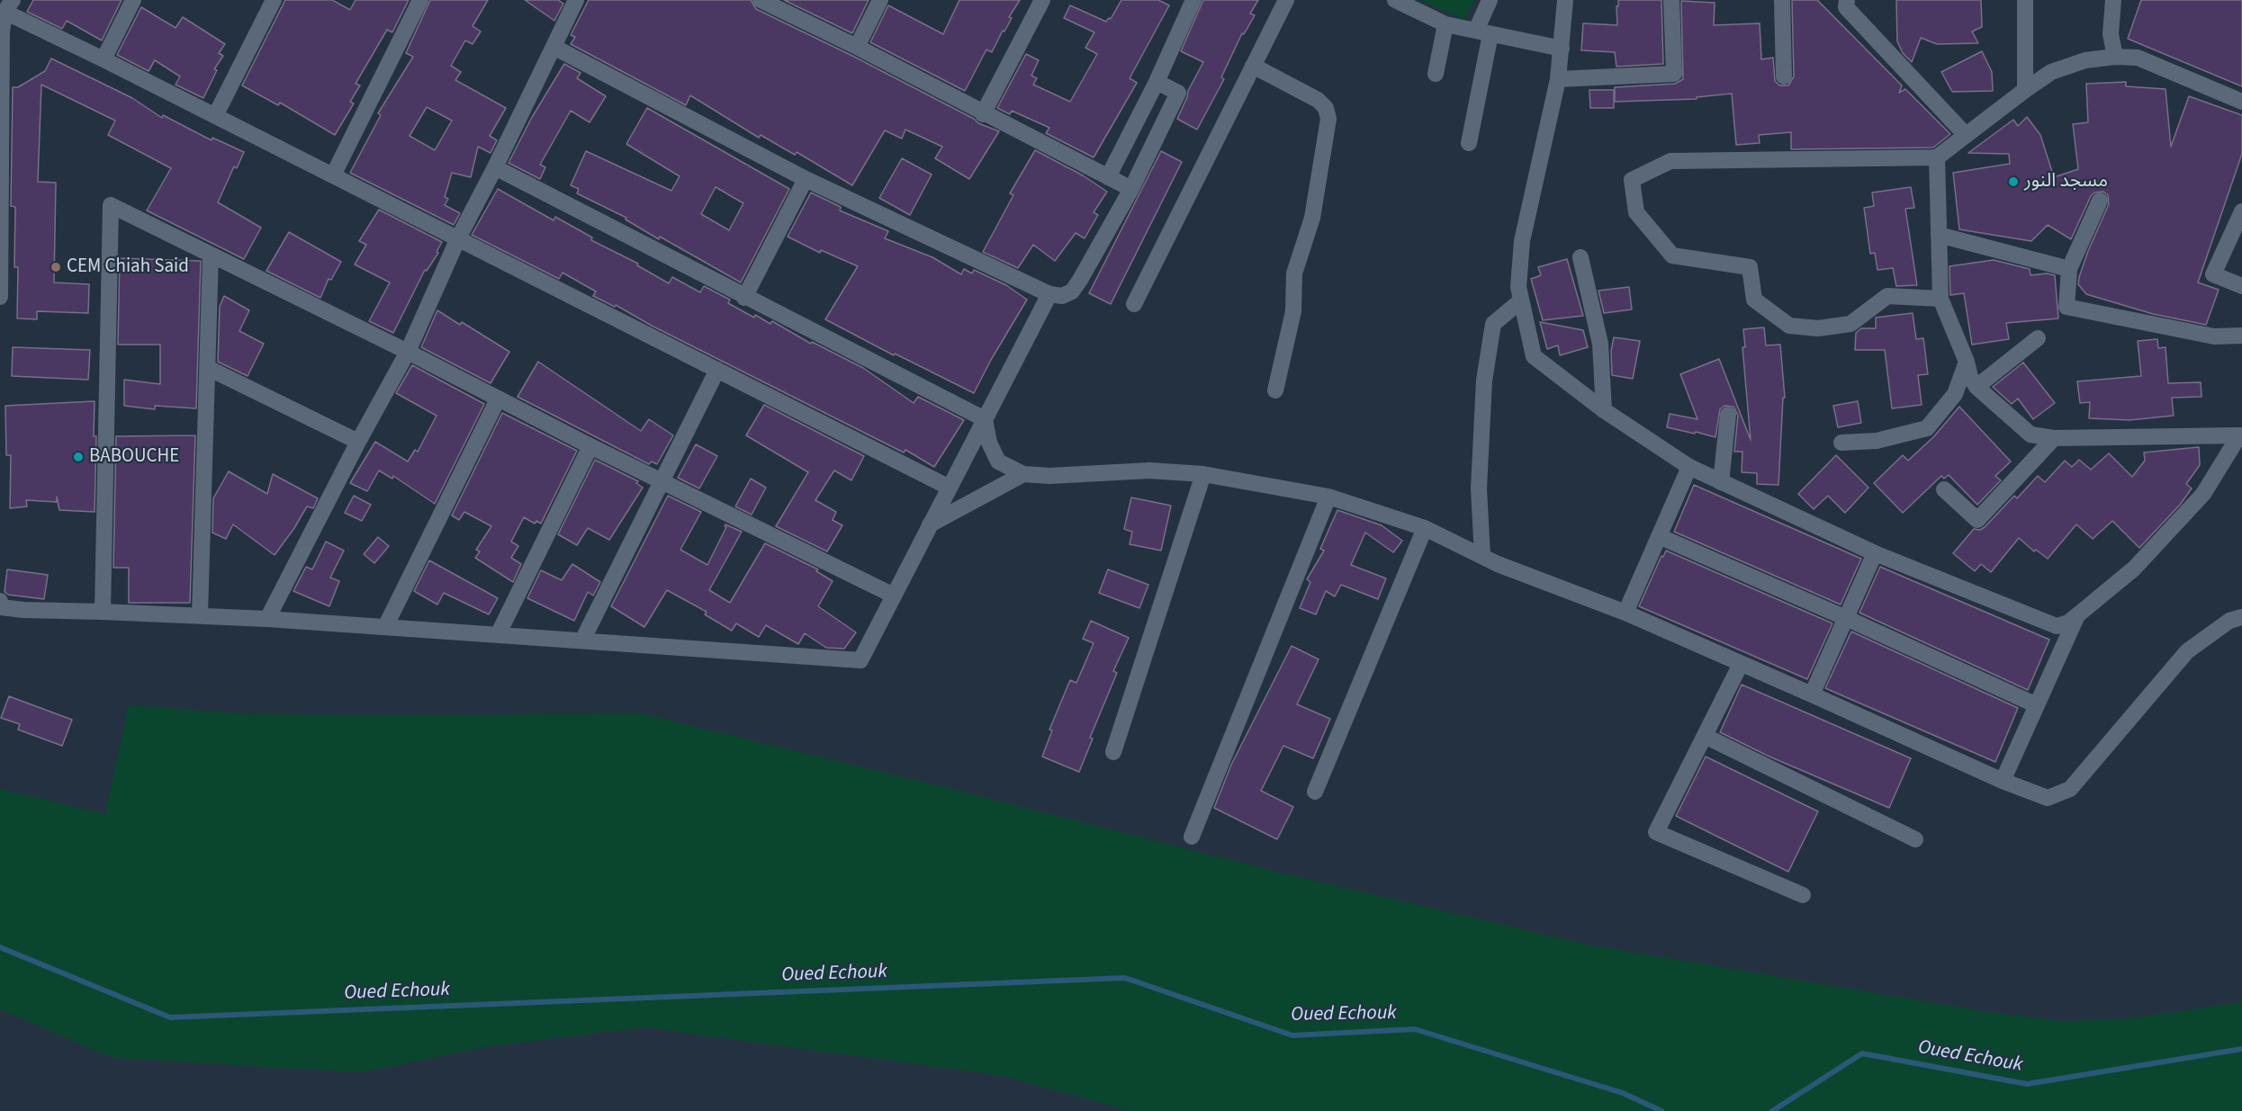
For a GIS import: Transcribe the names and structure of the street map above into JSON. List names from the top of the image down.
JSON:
{
  "water": ["Oued Echouk"],
  "places": ["مسجد النور", "CEM Chiah Said", "BABOUCHE"]
}
